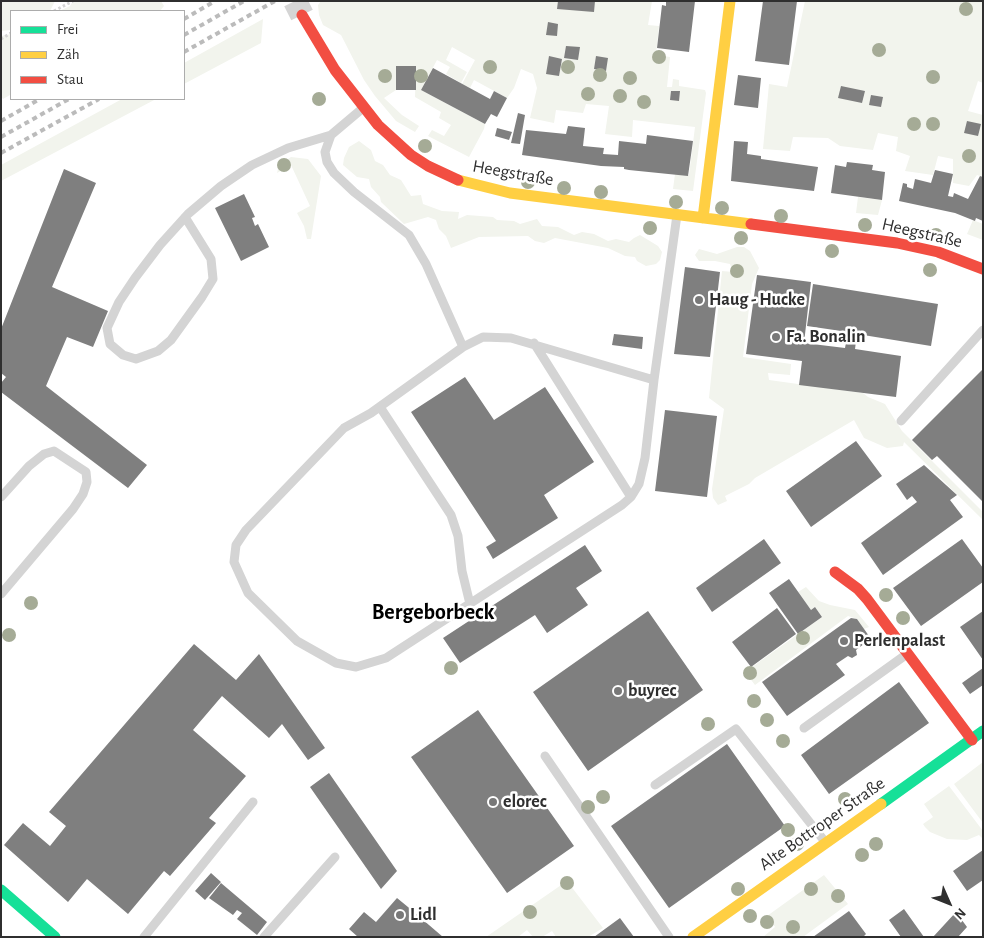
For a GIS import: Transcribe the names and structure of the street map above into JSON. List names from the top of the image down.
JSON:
{
  "streets": {
    "street": ["Heegstraße", "Alte Bottroper Straße"]
  },
  "districts": ["Bergeborbeck"],
  "places": [
    "Haug - Hucke",
    "Fa. Bonalin",
    "Perlenpalast",
    "buyrec",
    "elorec",
    "Lidl"
  ],
  "legend": ["Frei", "Zäh", "Stau"],
  "north": "bottom right"
}
